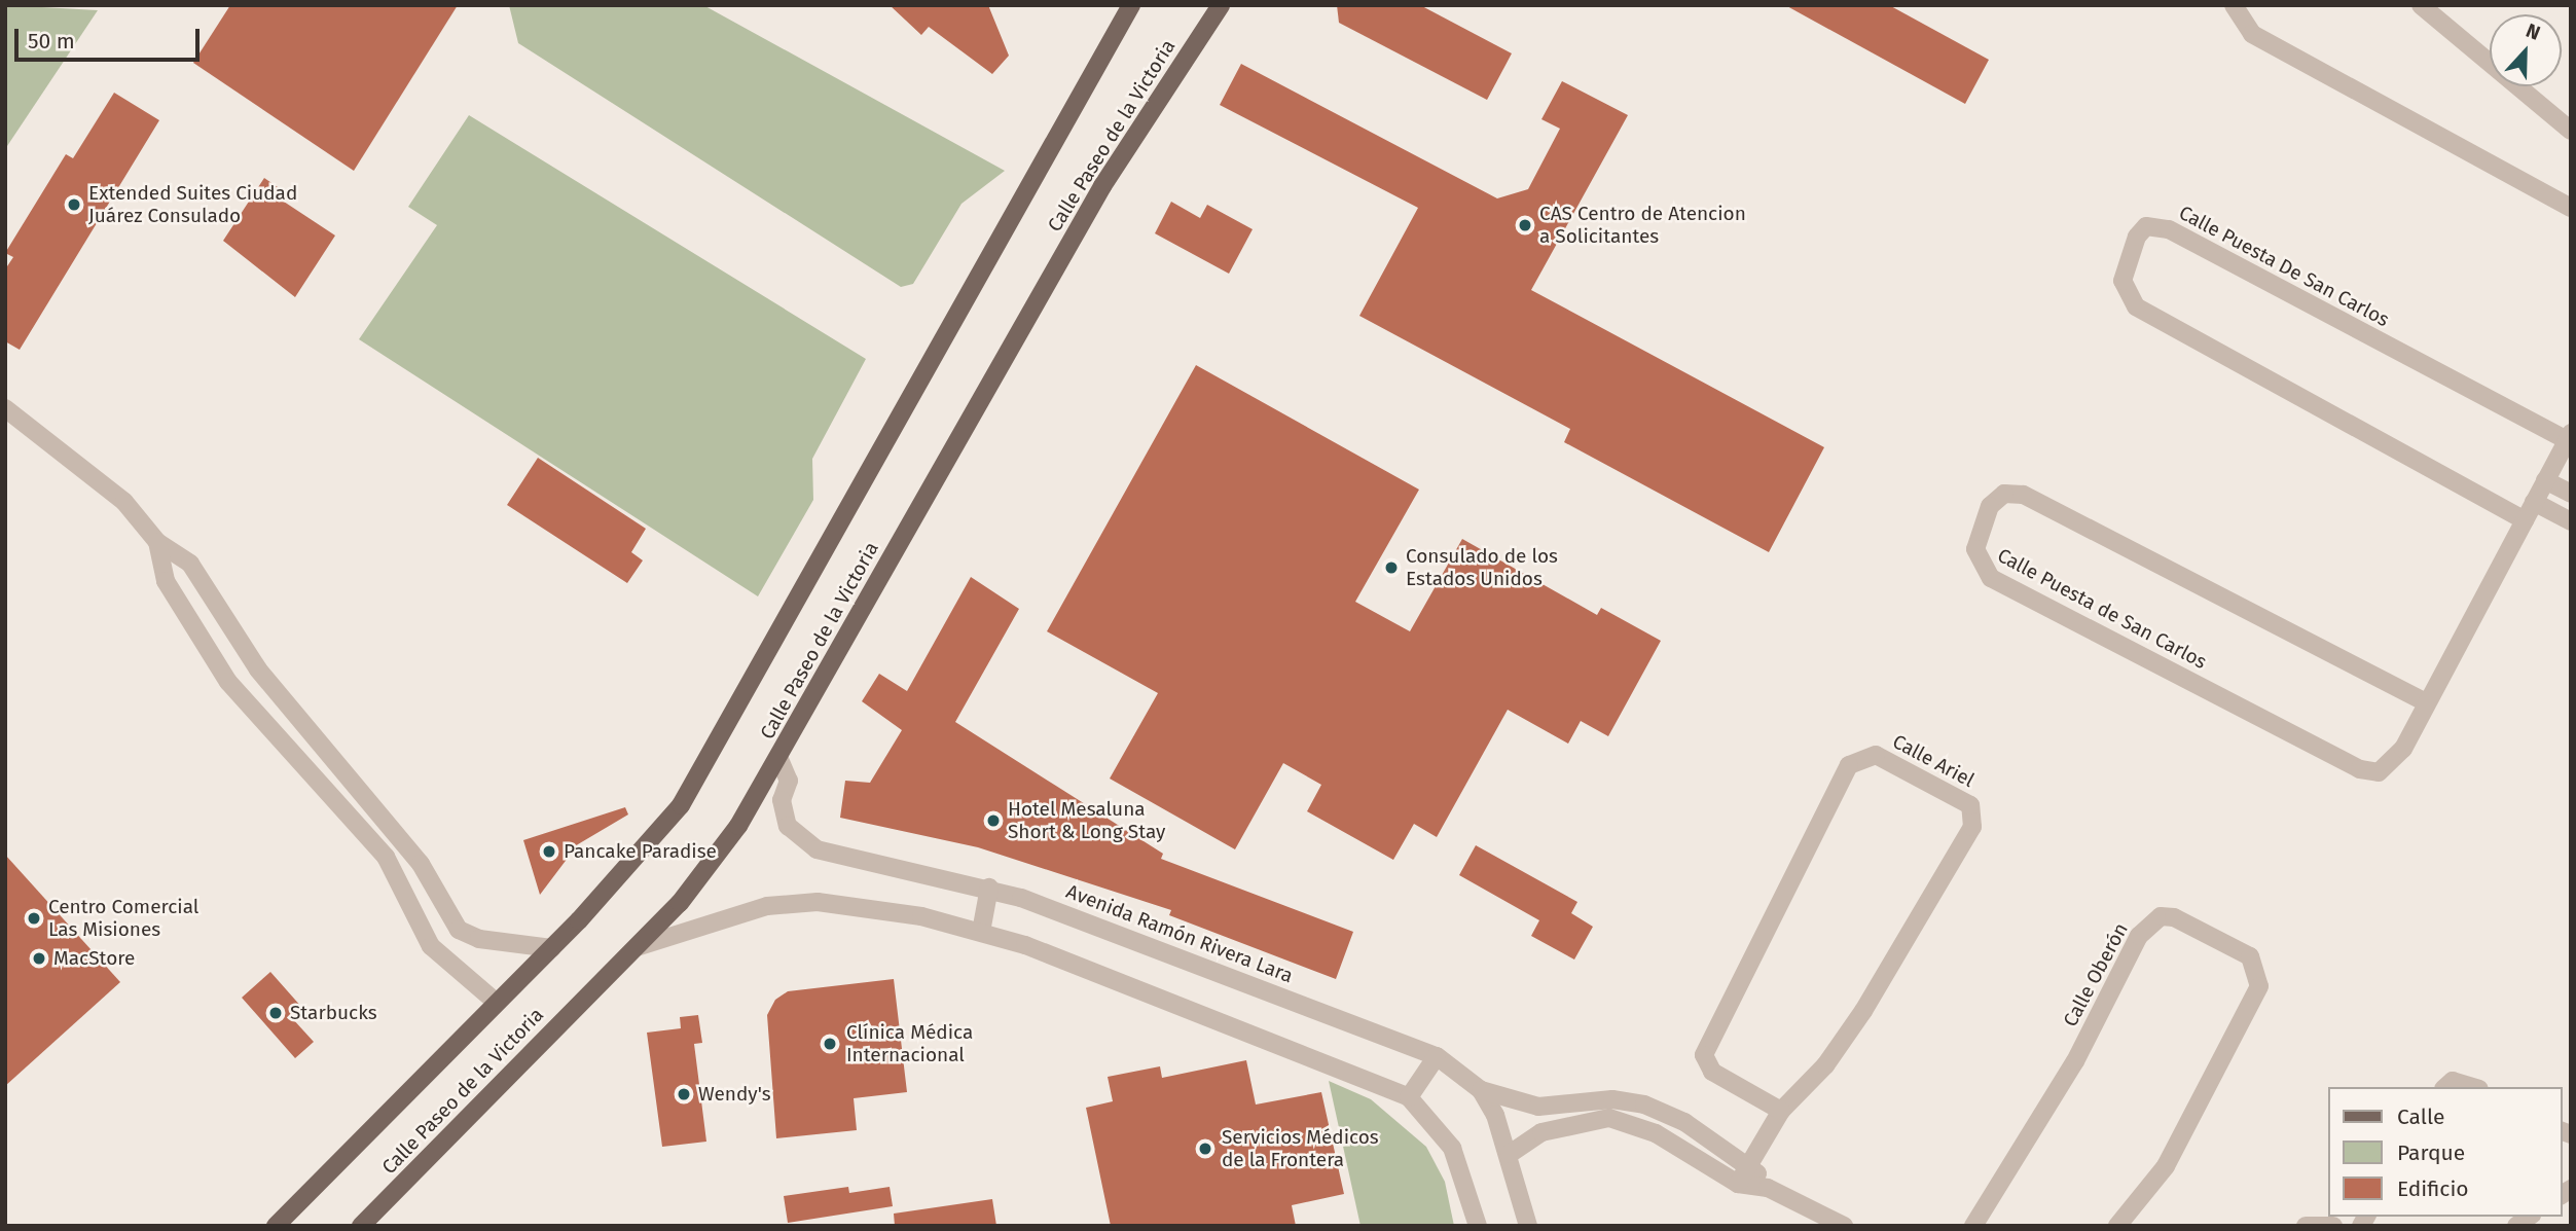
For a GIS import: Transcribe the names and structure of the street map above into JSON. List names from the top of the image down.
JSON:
{
  "streets": {
    "main road": ["Calle Paseo de la Victoria"],
    "street": [
      "Calle Puesta De San Carlos",
      "Calle Puesta de San Carlos",
      "Calle Ariel",
      "Avenida Ramón Rivera Lara",
      "Calle Oberón"
    ]
  },
  "crossings": [
    ["Calle Paseo de la Victoria", "Avenida Ramón Rivera Lara"],
    ["Calle Puesta De San Carlos", "Calle Puesta de San Carlos"]
  ],
  "places": [
    "Extended Suites Ciudad Juárez Consulado",
    "CAS Centro de Atencion a Solicitantes",
    "Consulado de los Estados Unidos",
    "Hotel Mesaluna Short & Long Stay",
    "Pancake Paradise",
    "Centro Comercial Las Misiones",
    "MacStore",
    "Starbucks",
    "Clínica Médica Internacional",
    "Wendy's",
    "Servicios Médicos de la Frontera"
  ],
  "legend": ["Calle", "Parque", "Edificio"],
  "scale_bar": "50 m",
  "north": "top"
}
